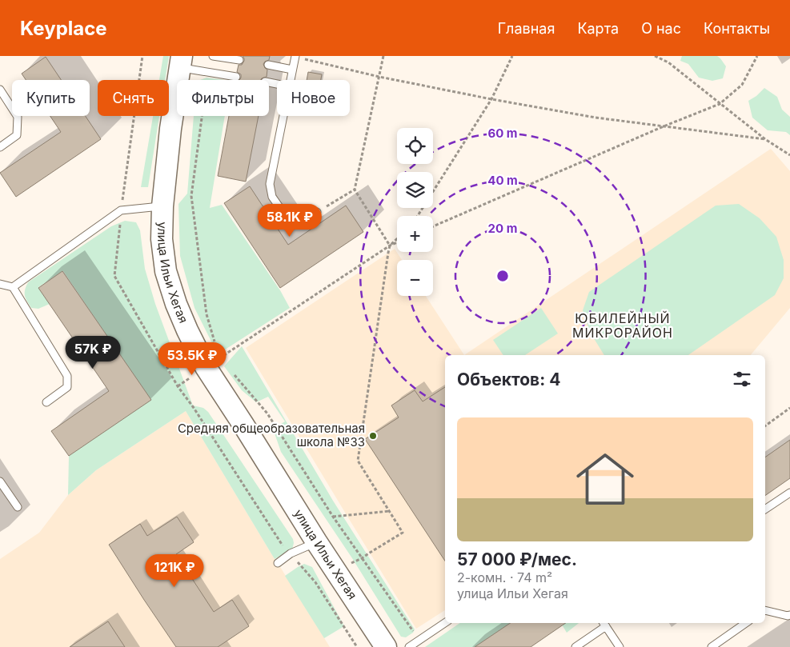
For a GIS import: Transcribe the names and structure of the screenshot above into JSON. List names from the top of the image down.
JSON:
{
  "streets": {
    "main road": ["улица Ильи Хегая"]
  },
  "districts": ["ЮБИЛЕЙНЫЙ МИКРОРАЙОН"],
  "places": ["Средняя общеобразовательная школа №33"],
  "page": {
    "header": "Keyplace",
    "nav": [
      "Главная",
      "Карта",
      "О нас",
      "Контакты"
    ],
    "chip": [
      "Купить",
      "Снять",
      "Фильтры",
      "Новое"
    ],
    "map_buttons": ["+", "−"],
    "price": [
      "58.1K ₽",
      "57K ₽",
      "53.5K ₽",
      "121K ₽"
    ],
    "heading": "Объектов: 4",
    "list": [
      {
        "name": "57 000 ₽/мес.",
        "note": "2-комн. · 74 m² · улица Ильи Хегая"
      }
    ]
  },
  "rings": ["60 m", "40 m", "20 m"]
}
